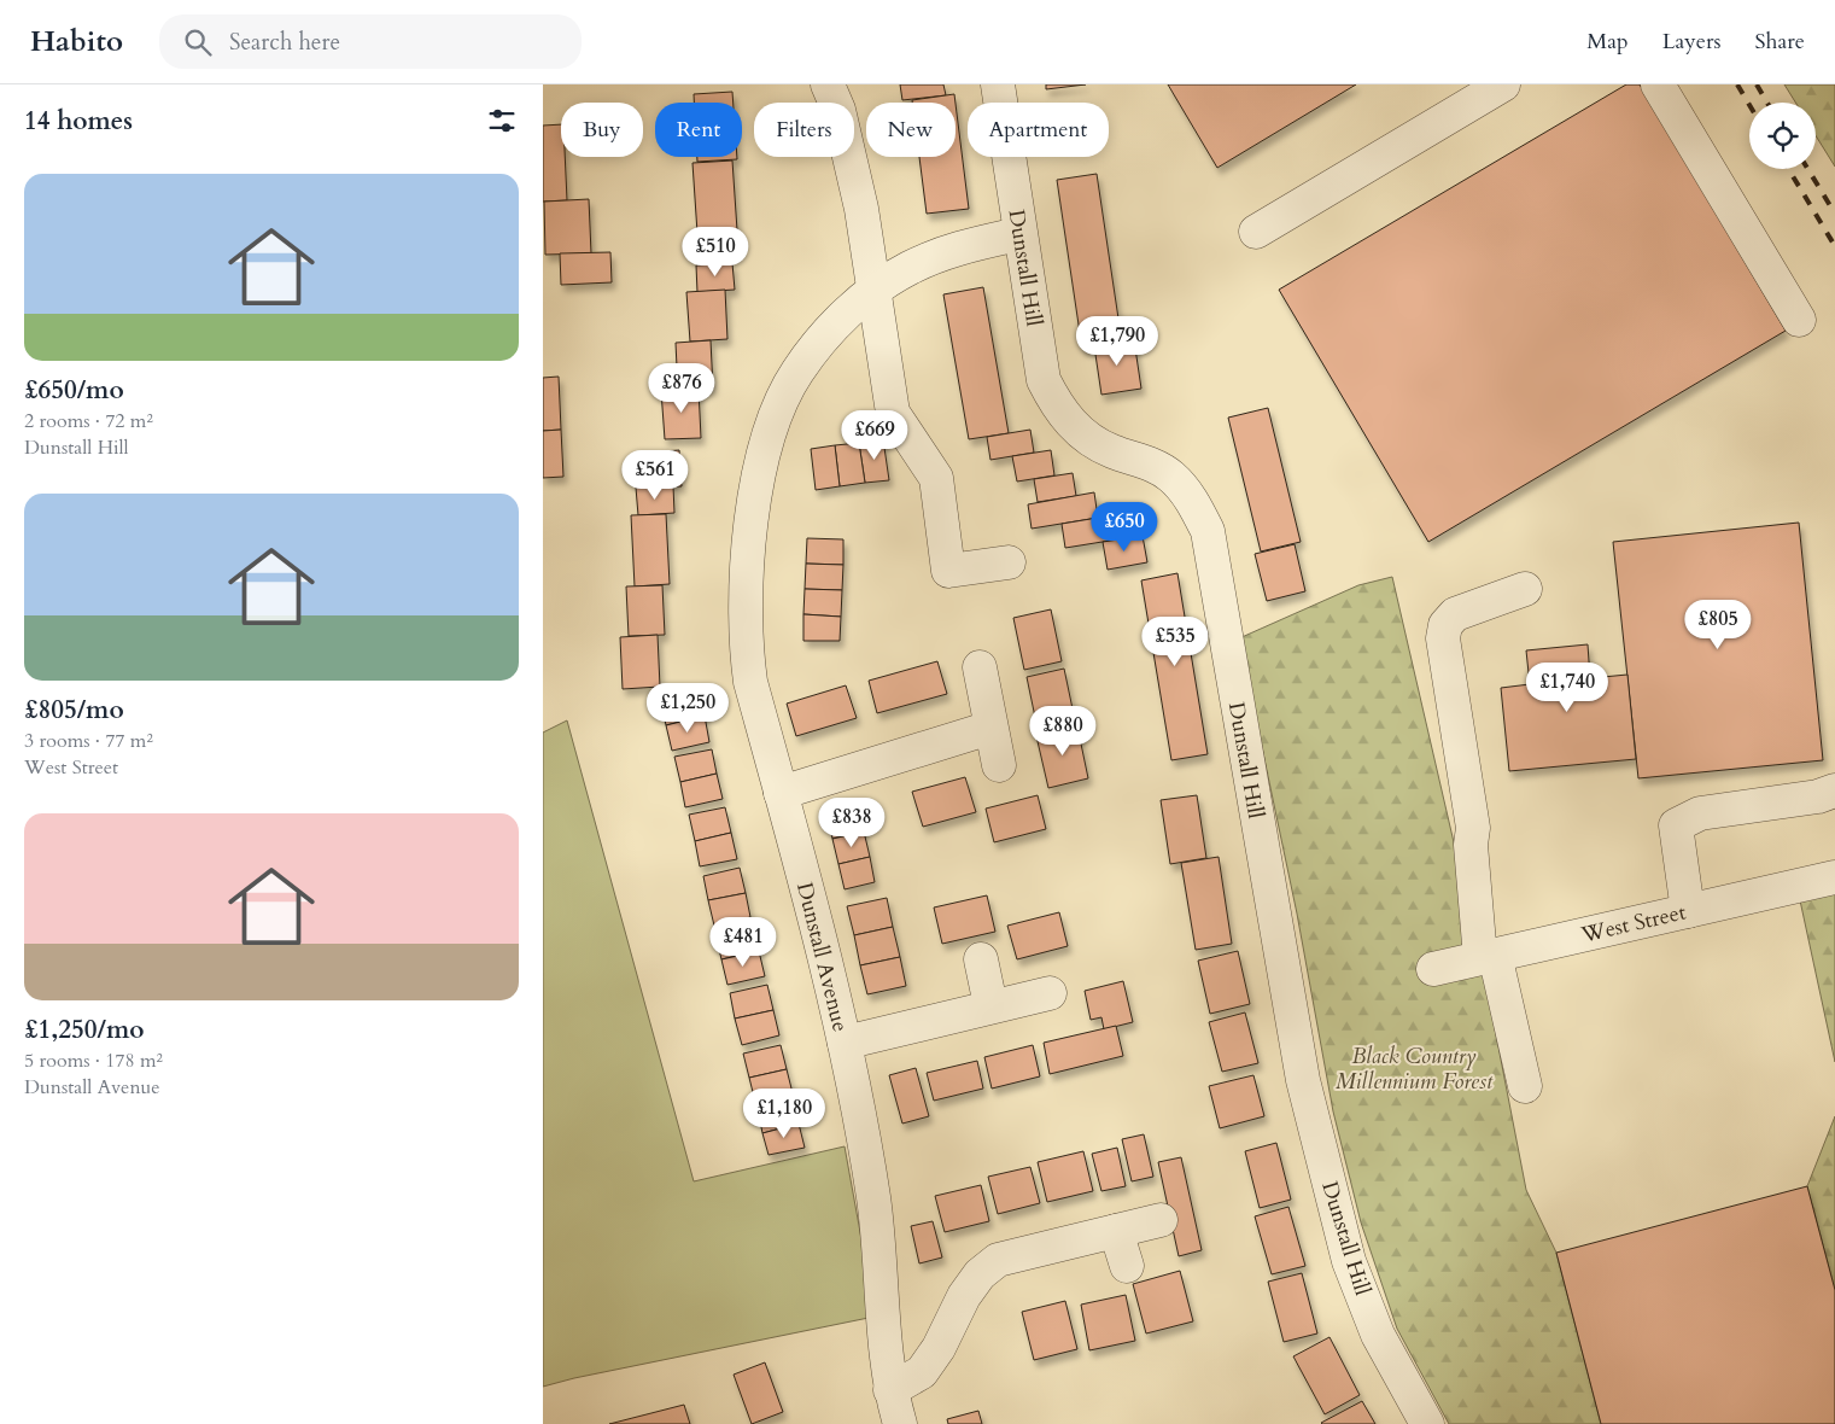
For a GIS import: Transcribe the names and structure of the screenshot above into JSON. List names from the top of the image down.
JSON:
{
  "streets": {
    "street": ["Dunstall Hill", "West Street", "Dunstall Avenue"]
  },
  "crossings": [
    ["Dunstall Hill", "Dunstall Avenue"]
  ],
  "parks": ["Black Country Millennium Forest"],
  "page": {
    "header": "Habito",
    "search": "Search here",
    "nav": ["Map", "Layers", "Share"],
    "heading": "14 homes",
    "chip": [
      "Buy",
      "Rent",
      "Filters",
      "New",
      "Apartment"
    ],
    "list": [
      {
        "name": "£650/mo",
        "note": "2 rooms · 72 m² · Dunstall Hill"
      },
      {
        "name": "£805/mo",
        "note": "3 rooms · 77 m² · West Street"
      },
      {
        "name": "£1,250/mo",
        "note": "5 rooms · 178 m² · Dunstall Avenue"
      }
    ],
    "price": [
      "£510",
      "£1,790",
      "£876",
      "£669",
      "£561",
      "£650",
      "£805",
      "£535",
      "£1,740",
      "£1,250",
      "£880",
      "£838",
      "£481",
      "£1,180"
    ]
  }
}
